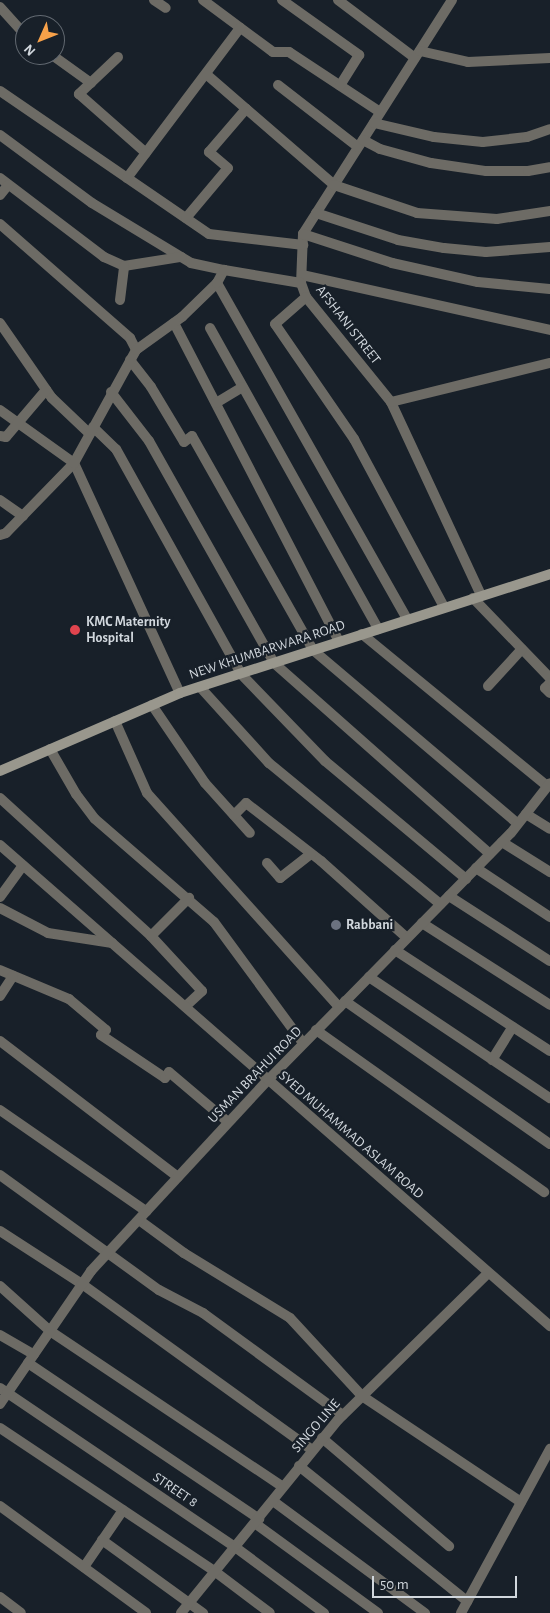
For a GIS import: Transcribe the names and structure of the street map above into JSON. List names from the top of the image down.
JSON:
{
  "streets": {
    "main road": ["NEW KHUMBARWARA ROAD"],
    "street": [
      "AFSHANI STREET",
      "USMAN BRAHUI ROAD",
      "SYED MUHAMMAD ASLAM ROAD",
      "SINGO LINE",
      "STREET 8"
    ]
  },
  "crossings": [
    ["AFSHANI STREET", "NEW KHUMBARWARA ROAD"],
    ["USMAN BRAHUI ROAD", "SYED MUHAMMAD ASLAM ROAD"],
    ["USMAN BRAHUI ROAD", "STREET 8"],
    ["SYED MUHAMMAD ASLAM ROAD", "SINGO LINE"],
    ["SINGO LINE", "STREET 8"]
  ],
  "places": ["KMC Maternity Hospital", "Rabbani"],
  "scale_bar": "50 m",
  "north": "bottom left"
}
